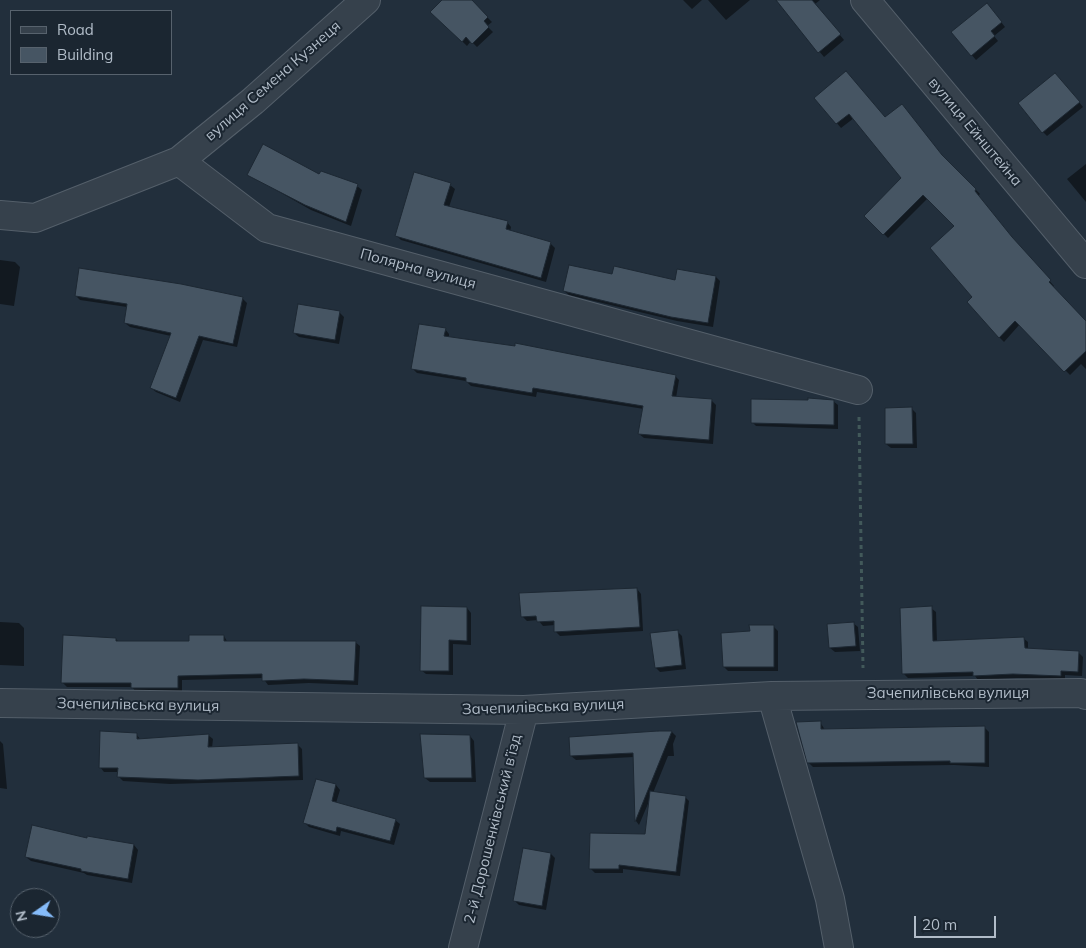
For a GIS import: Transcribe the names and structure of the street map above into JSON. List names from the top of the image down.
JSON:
{
  "streets": {
    "street": [
      "вулиця Семена Кузнеця",
      "вулиця Ейнштейна",
      "Полярна вулиця",
      "Зачепилівська вулиця",
      "2-й Дорошенківський в’їзд"
    ]
  },
  "crossings": [
    ["вулиця Семена Кузнеця", "Полярна вулиця"],
    ["Зачепилівська вулиця", "2-й Дорошенківський в’їзд"]
  ],
  "legend": ["Road", "Building"],
  "scale_bar": "20 m",
  "north": "left"
}
